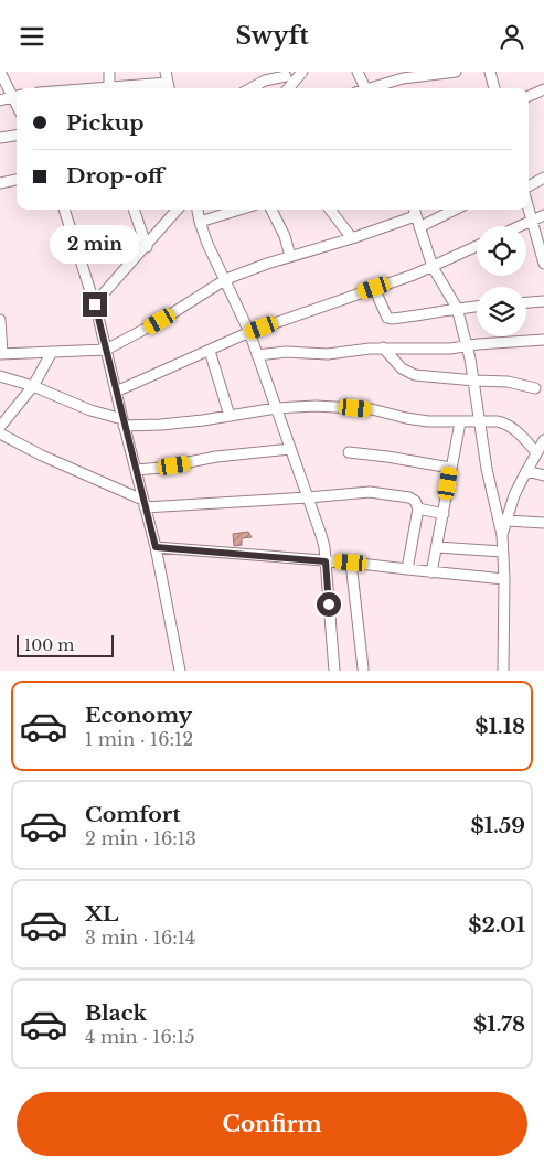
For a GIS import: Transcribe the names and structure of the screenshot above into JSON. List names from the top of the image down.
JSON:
{
  "scale_bar": "100 m",
  "page": {
    "header": "Swyft",
    "banner": ["Pickup", "Drop-off"],
    "bubble": "2 min",
    "scale": "100 m",
    "list": [
      {
        "name": "Economy",
        "note": "1 min · 16:12",
        "value": "$1.18"
      },
      {
        "name": "Comfort",
        "note": "2 min · 16:13",
        "value": "$1.59"
      },
      {
        "name": "XL",
        "note": "3 min · 16:14",
        "value": "$2.01"
      },
      {
        "name": "Black",
        "note": "4 min · 16:15",
        "value": "$1.78"
      }
    ],
    "buttons": "Confirm"
  }
}
